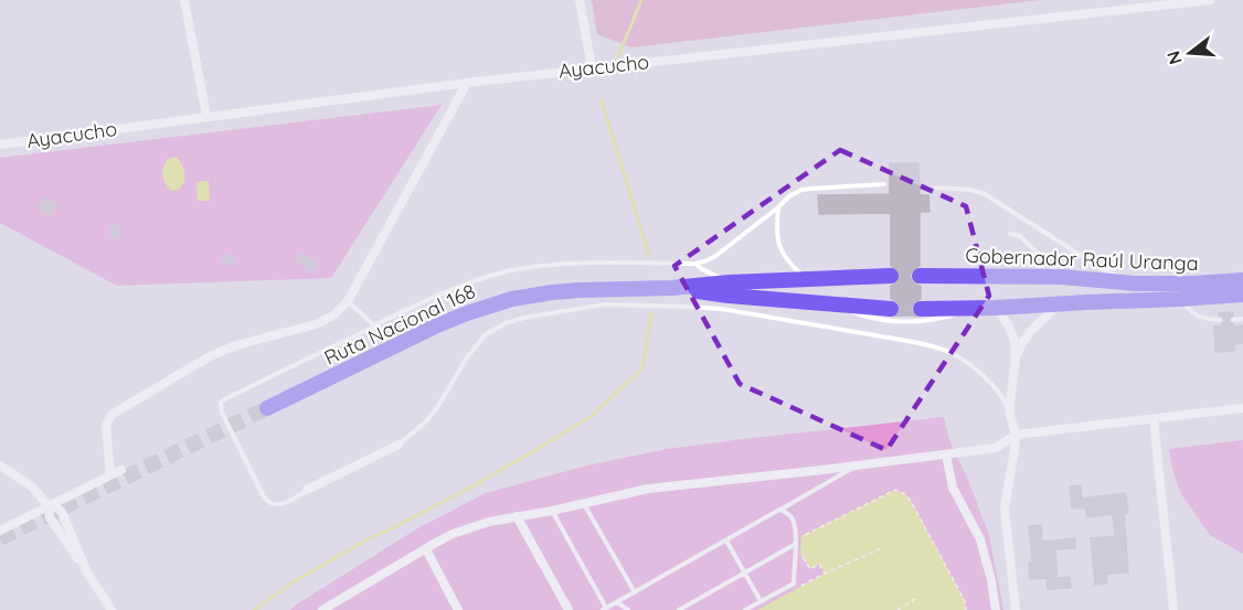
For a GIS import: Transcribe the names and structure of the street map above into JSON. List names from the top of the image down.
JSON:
{
  "streets": {
    "highway": ["Gobernador Raúl Uranga", "Ruta Nacional 168"],
    "street": ["Ayacucho"]
  },
  "north": "left"
}
